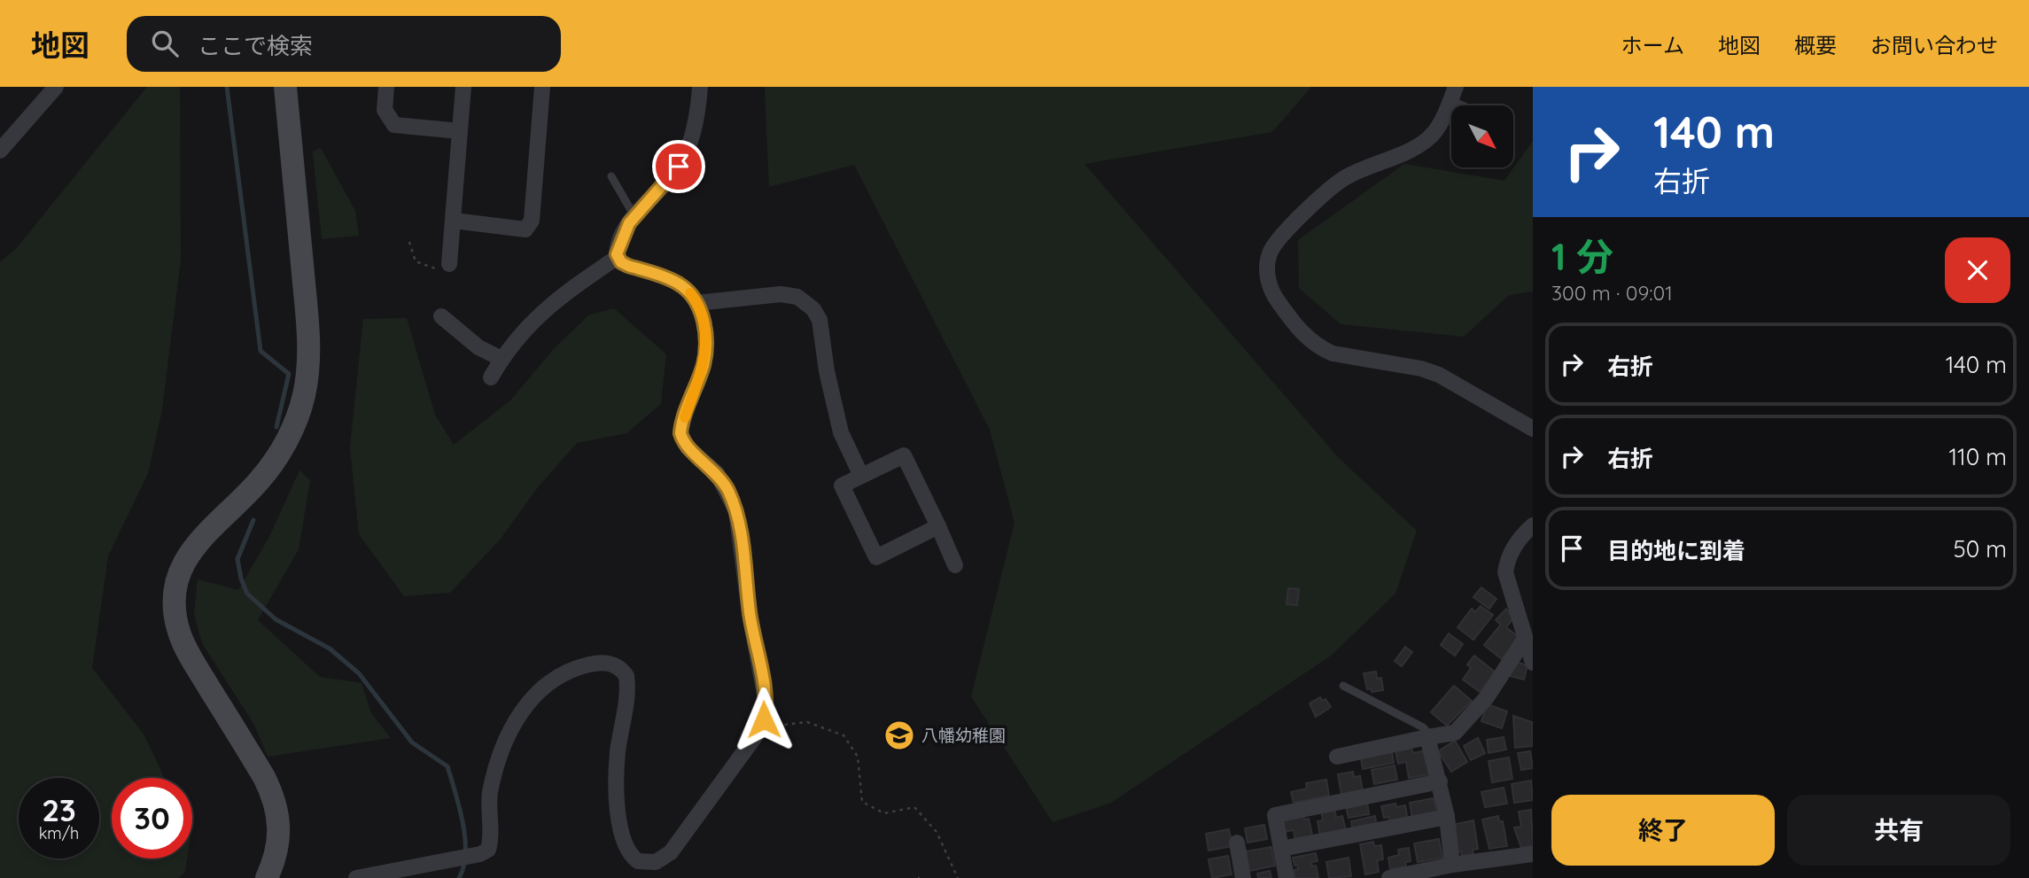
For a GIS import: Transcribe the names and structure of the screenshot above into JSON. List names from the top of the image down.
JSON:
{
  "places": {
    "school or university": ["八幡幼稚園"]
  },
  "north": "bottom right",
  "page": {
    "header": "地図",
    "search": "ここで検索",
    "nav": [
      "ホーム",
      "地図",
      "概要",
      "お問い合わせ"
    ],
    "turn": ["140 m", "右折"],
    "heading": ["1 分", "300 m · 09:01"],
    "list": [
      {
        "name": "右折",
        "value": "140 m"
      },
      {
        "name": "右折",
        "value": "110 m"
      },
      {
        "name": "目的地に到着",
        "value": "50 m"
      }
    ],
    "speed": "23 km/h",
    "limit": "30",
    "buttons": ["終了", "共有"]
  }
}
